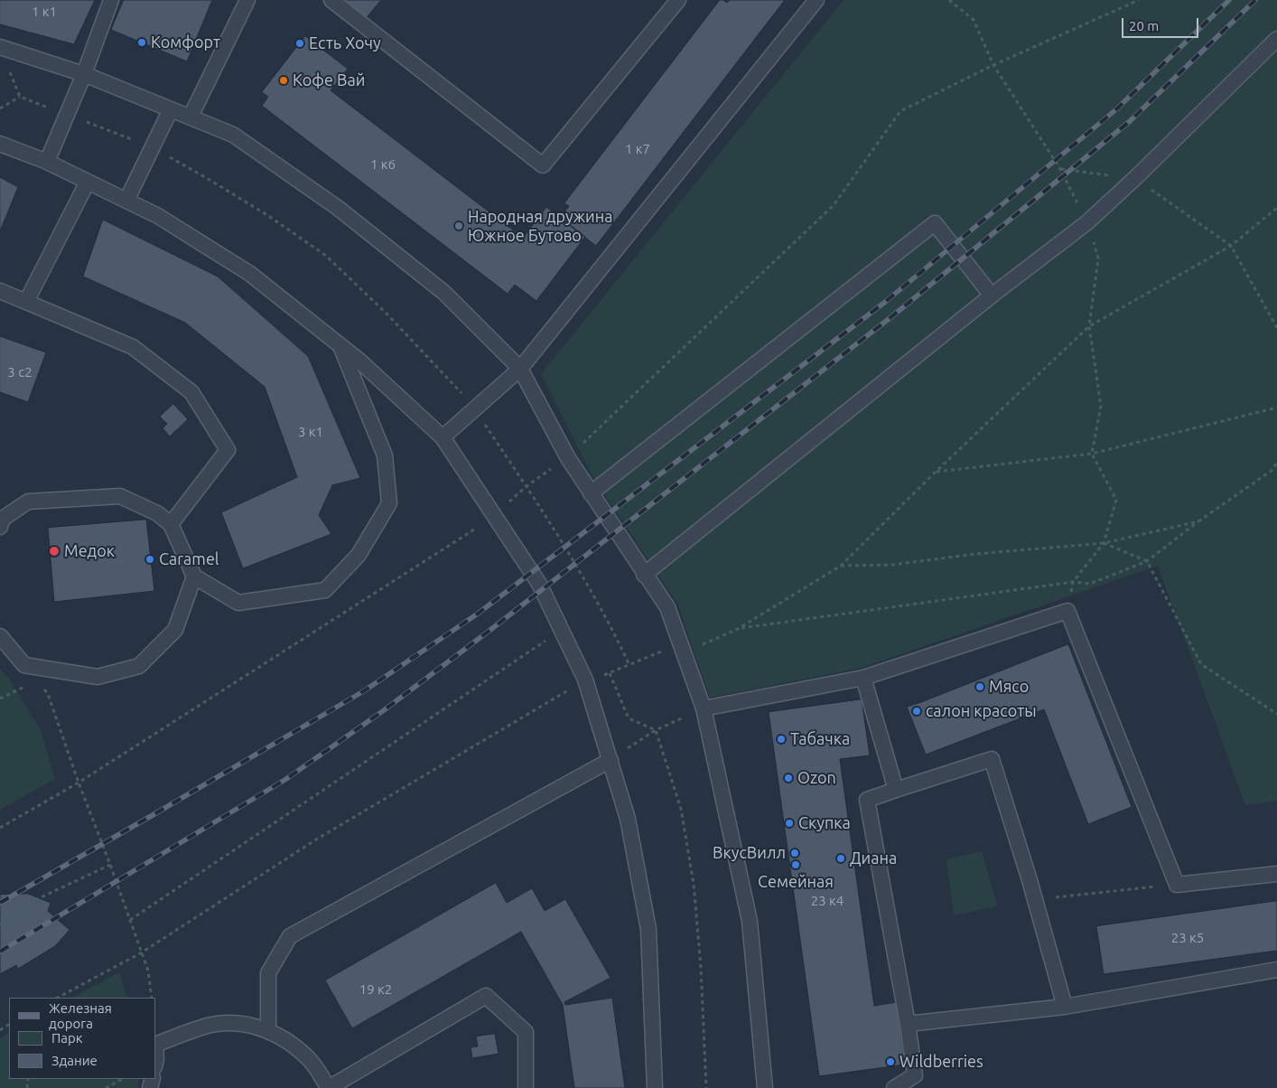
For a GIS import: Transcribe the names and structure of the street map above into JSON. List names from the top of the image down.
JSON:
{
  "places": [
    "Комфорт",
    "Есть Хочу",
    "Кофе Вай",
    "Народная дружина Южное Бутово",
    "Медок",
    "Caramel",
    "Мясо",
    "салон красоты",
    "Табачка",
    "Ozon",
    "Скупка",
    "ВкусВилл",
    "Диана",
    "Семейная",
    "Wildberries"
  ],
  "house_numbers": [
    "1 к1",
    "1 к7",
    "1 к6",
    "3 с2",
    "3 к1",
    "23 к4",
    "23 к5",
    "19 к2"
  ],
  "legend": ["Железная дорога", "Парк", "Здание"],
  "scale_bar": "20 m"
}
